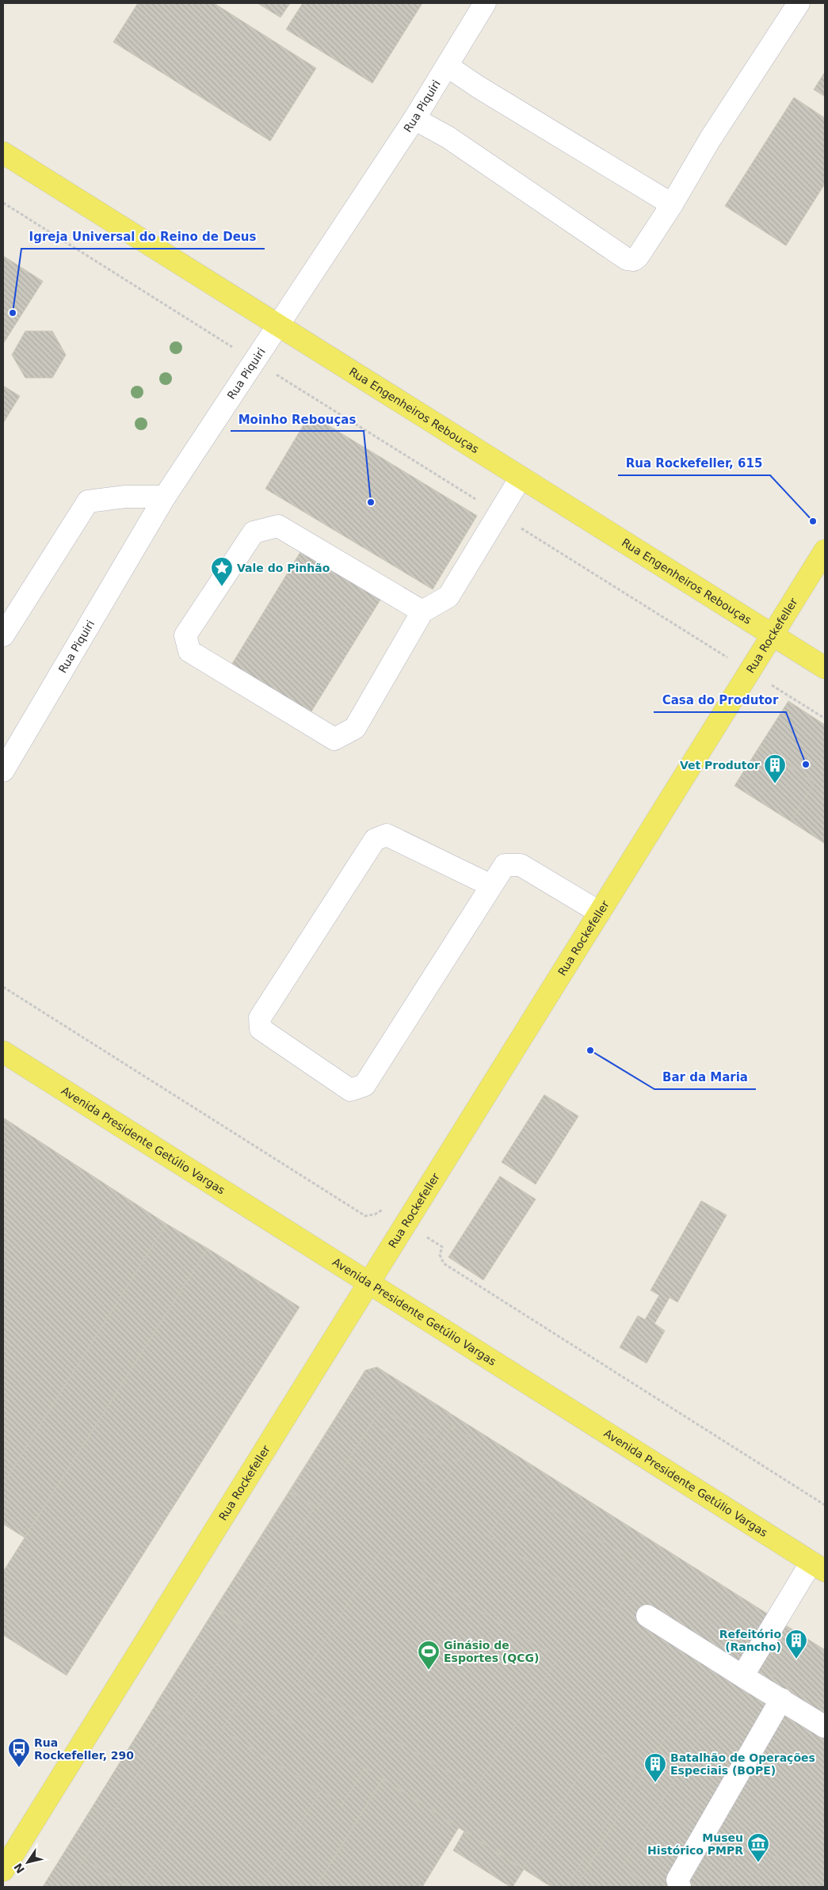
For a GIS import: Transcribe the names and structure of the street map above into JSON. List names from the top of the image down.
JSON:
{
  "streets": {
    "main road": ["Rua Engenheiros Rebouças", "Rua Rockefeller", "Avenida Presidente Getúlio Vargas"],
    "street": ["Rua Piquiri"]
  },
  "crossings": [
    ["Rua Piquiri", "Rua Engenheiros Rebouças"],
    ["Rua Engenheiros Rebouças", "Rua Rockefeller"],
    ["Rua Rockefeller", "Avenida Presidente Getúlio Vargas"]
  ],
  "places": {
    "other": [
      "Igreja Universal do Reino de Deus",
      "Moinho Rebouças",
      "Rua Rockefeller, 615",
      "Casa do Produtor",
      "Bar da Maria"
    ],
    "place": ["Vale do Pinhão"],
    "building": ["Vet Produtor", "Refeitório (Rancho)", "Batalhão de Operações Especiais (BOPE)"],
    "sports": ["Ginásio de Esportes (QCG)"],
    "bus stop": ["Rua Rockefeller, 290"],
    "museum": ["Museu Histórico PMPR"]
  },
  "north": "bottom left"
}
